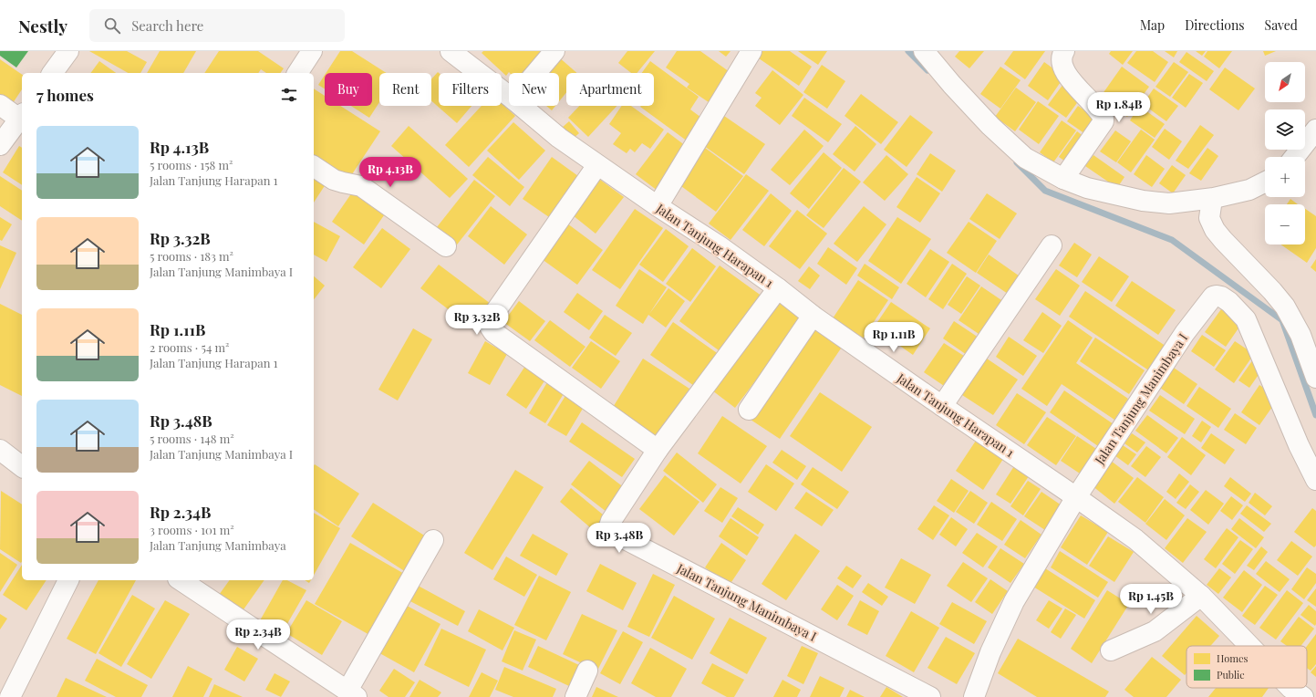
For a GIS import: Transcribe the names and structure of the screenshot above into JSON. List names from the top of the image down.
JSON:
{
  "streets": {
    "street": ["Jalan Tanjung Harapan 1", "Jalan Tanjung Manimbaya I"]
  },
  "crossings": [
    ["Jalan Tanjung Harapan 1", "Jalan Tanjung Manimbaya I"]
  ],
  "legend": ["Homes", "Public"],
  "north": "bottom left",
  "page": {
    "header": "Nestly",
    "search": "Search here",
    "nav": ["Map", "Directions", "Saved"],
    "map_buttons": ["+", "−"],
    "chip": [
      "Buy",
      "Rent",
      "Filters",
      "New",
      "Apartment"
    ],
    "heading": "7 homes",
    "price": [
      "Rp 1.84B",
      "Rp 4.13B",
      "Rp 3.32B",
      "Rp 1.11B",
      "Rp 3.48B",
      "Rp 1.45B",
      "Rp 2.34B"
    ],
    "list": [
      {
        "name": "Rp 4.13B",
        "note": "5 rooms · 158 m² · Jalan Tanjung Harapan 1"
      },
      {
        "name": "Rp 3.32B",
        "note": "5 rooms · 183 m² · Jalan Tanjung Manimbaya I"
      },
      {
        "name": "Rp 1.11B",
        "note": "2 rooms · 54 m² · Jalan Tanjung Harapan 1"
      },
      {
        "name": "Rp 3.48B",
        "note": "5 rooms · 148 m² · Jalan Tanjung Manimbaya I"
      },
      {
        "name": "Rp 2.34B",
        "note": "3 rooms · 101 m² · Jalan Tanjung Manimbaya"
      }
    ]
  }
}
